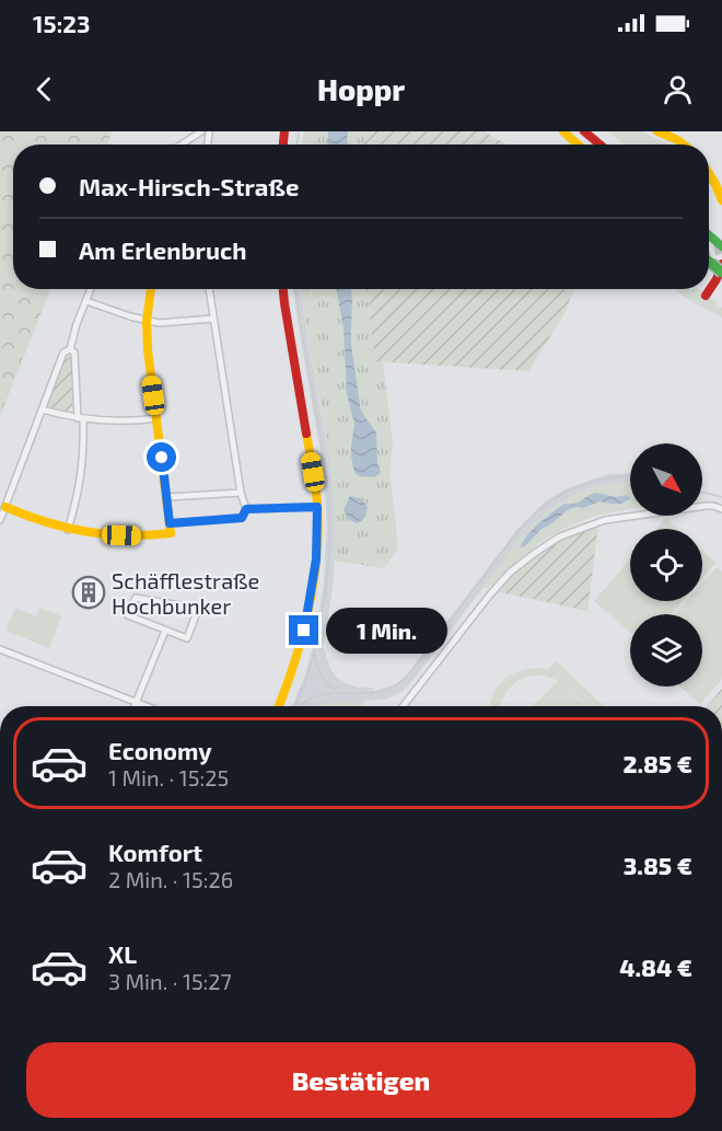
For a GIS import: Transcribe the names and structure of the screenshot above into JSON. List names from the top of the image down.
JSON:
{
  "places": {
    "building": ["Schäfflestraße Hochbunker"]
  },
  "north": "bottom right",
  "page": {
    "status": "15:23",
    "header": "Hoppr",
    "banner": ["Max-Hirsch-Straße", "Am Erlenbruch"],
    "bubble": "1 Min.",
    "list": [
      {
        "name": "Economy",
        "note": "1 Min. · 15:25",
        "value": "2.85 €"
      },
      {
        "name": "Komfort",
        "note": "2 Min. · 15:26",
        "value": "3.85 €"
      },
      {
        "name": "XL",
        "note": "3 Min. · 15:27",
        "value": "4.84 €"
      }
    ],
    "buttons": "Bestätigen"
  }
}
